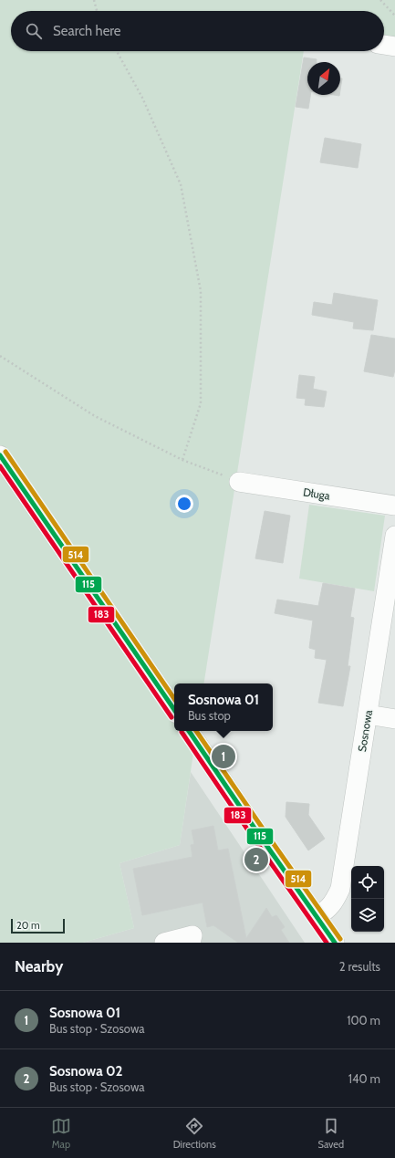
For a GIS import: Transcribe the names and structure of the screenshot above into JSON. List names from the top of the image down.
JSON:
{
  "streets": {
    "street": ["Długa", "Sosnowa"]
  },
  "lines": ["transit line 514", "transit line 115", "transit line 183"],
  "scale_bar": "20 m",
  "north": "top right",
  "page": {
    "search": "Search here",
    "popup": ["Sosnowa 01", "Bus stop"],
    "pins": ["1", "2"],
    "scale": "20 m",
    "heading": ["Nearby", "2 results"],
    "list": [
      {
        "mark": "1",
        "name": "Sosnowa 01",
        "note": "Bus stop · Szosowa",
        "value": "100 m"
      },
      {
        "mark": "2",
        "name": "Sosnowa 02",
        "note": "Bus stop · Szosowa",
        "value": "140 m"
      }
    ],
    "nav": ["Map", "Directions", "Saved"]
  }
}
